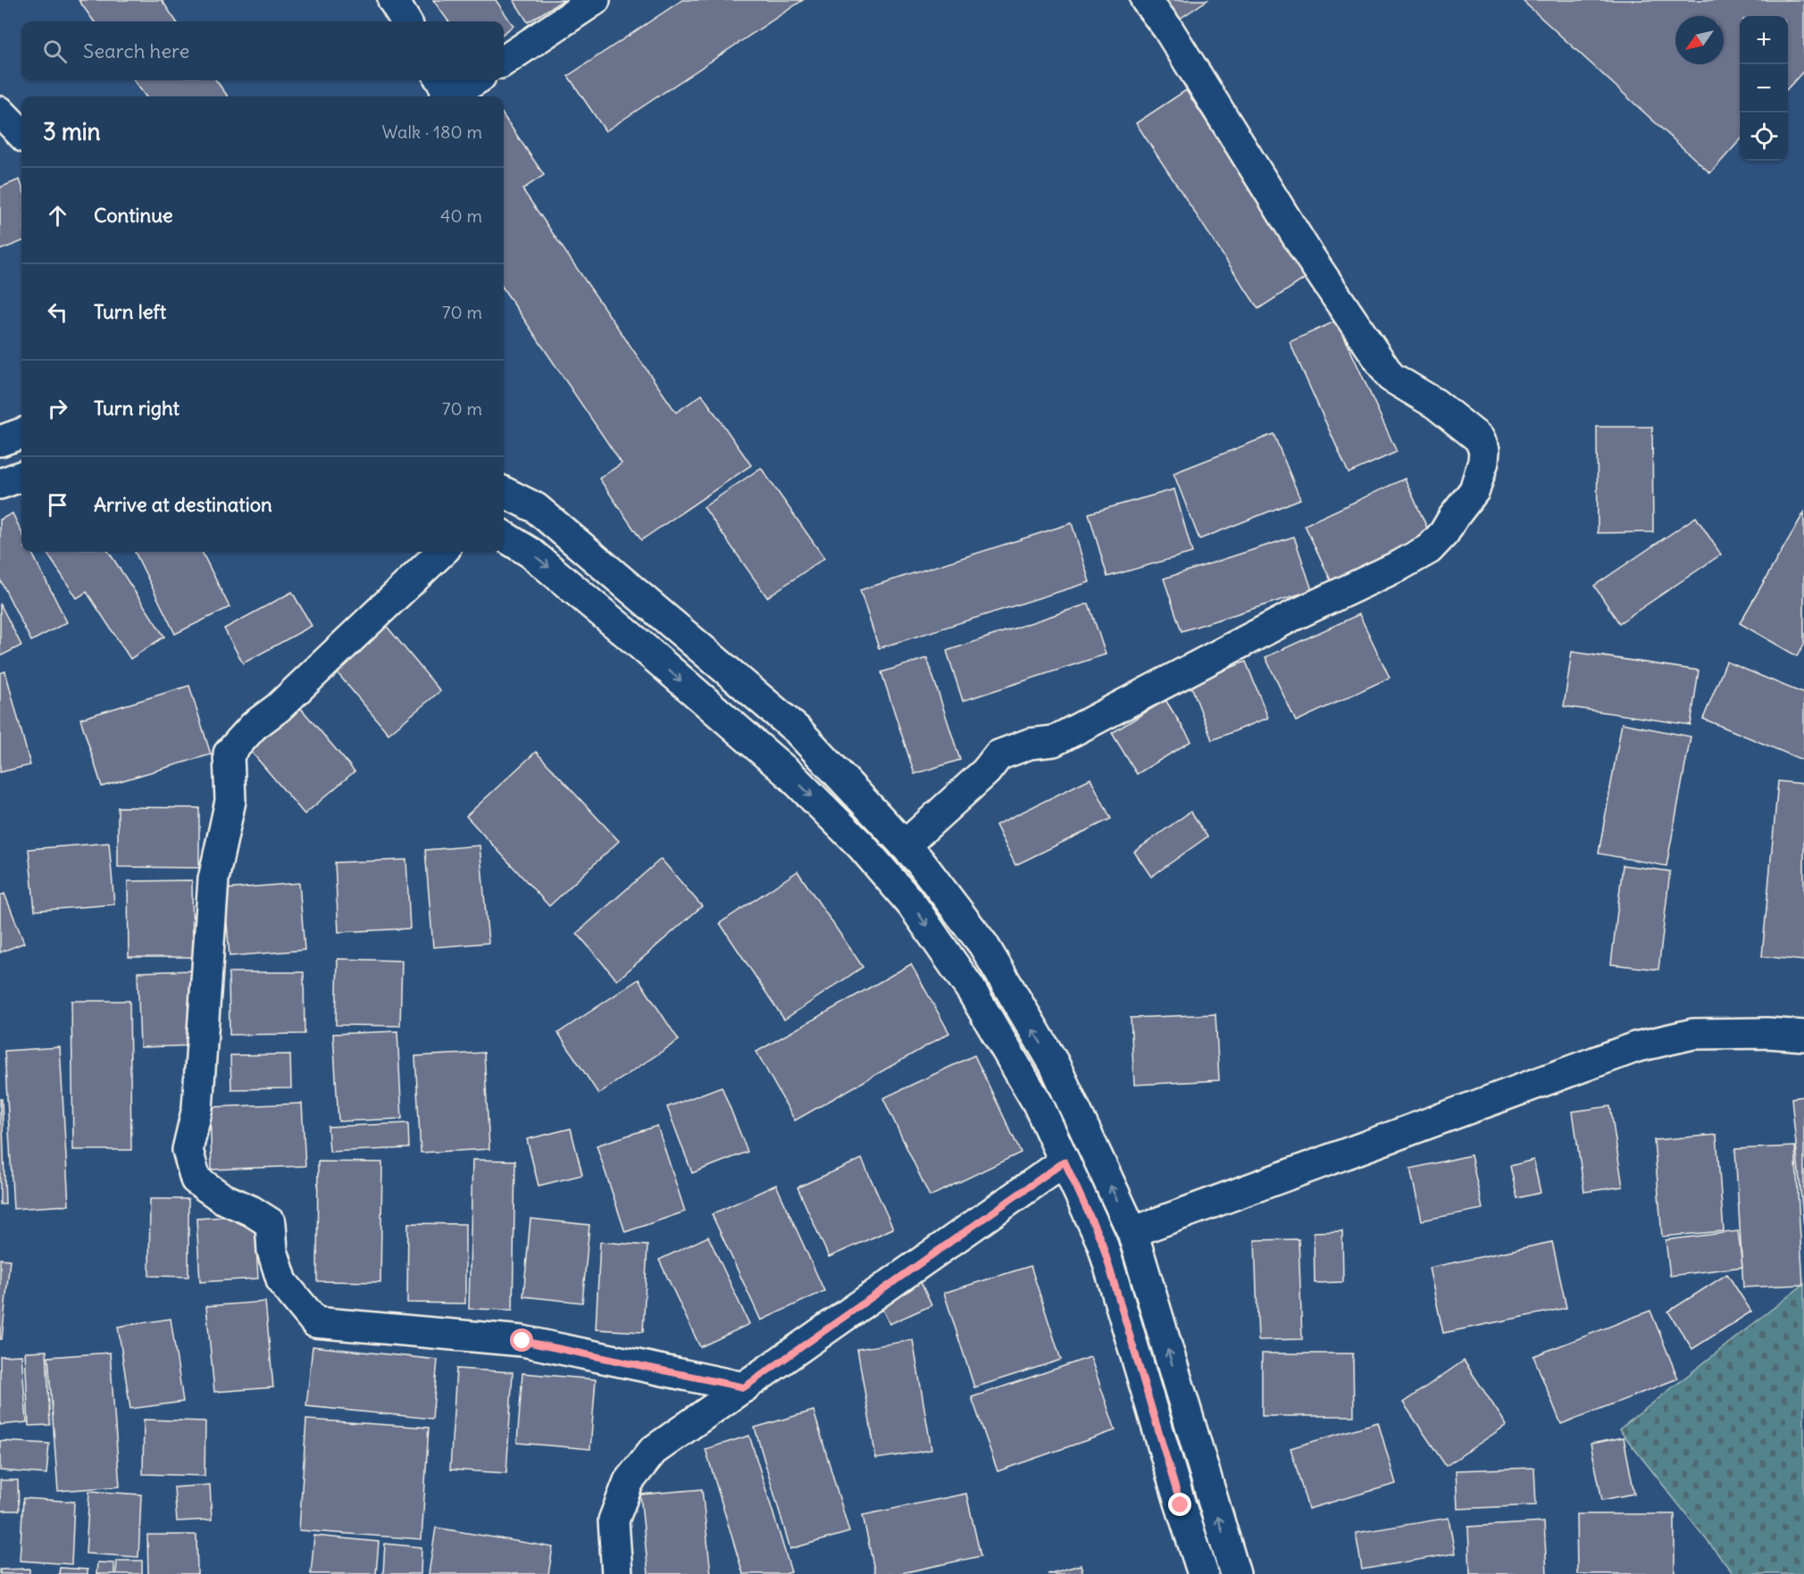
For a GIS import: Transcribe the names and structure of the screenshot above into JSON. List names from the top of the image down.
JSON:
{
  "north": "bottom left",
  "page": {
    "map_buttons": ["+", "−"],
    "search": "Search here",
    "heading": ["3 min", "Walk · 180 m"],
    "list": [
      ["Continue", "40 m"],
      ["Turn left", "70 m"],
      ["Turn right", "70 m"],
      "Arrive at destination"
    ]
  }
}
